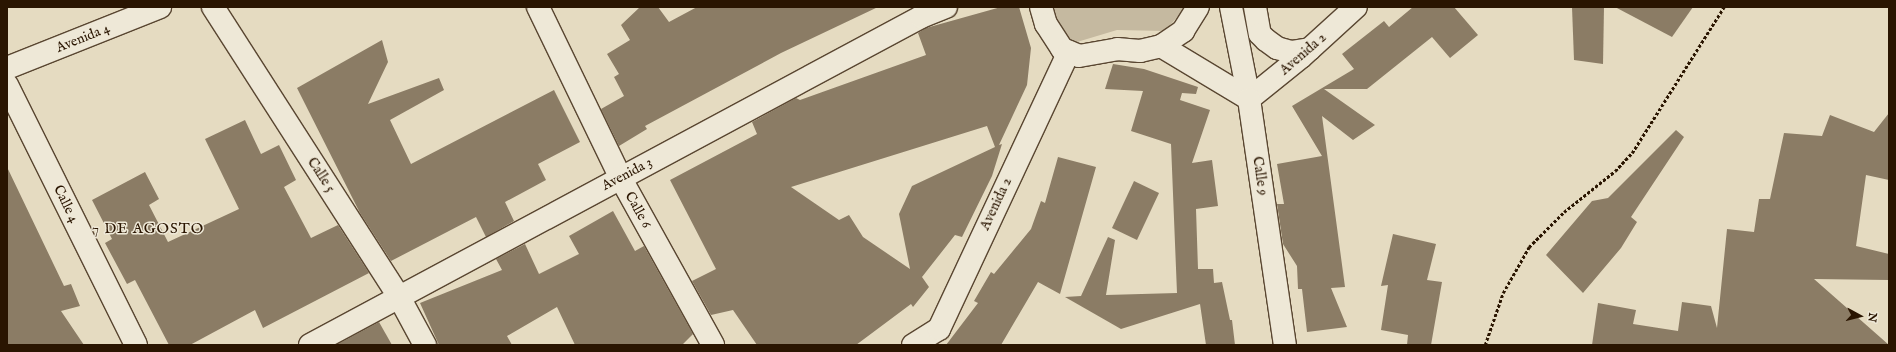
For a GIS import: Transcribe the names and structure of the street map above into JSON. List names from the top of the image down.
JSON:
{
  "streets": {
    "street": [
      "Avenida 4",
      "Avenida 2",
      "Avenida 3",
      "Calle 5",
      "Calle 9",
      "Calle 4",
      "Calle 6"
    ]
  },
  "crossings": [
    ["Avenida 2", "Calle 9"],
    ["Avenida 3", "Calle 5"],
    ["Avenida 3", "Calle 6"]
  ],
  "districts": ["7 DE AGOSTO"],
  "north": "right"
}
